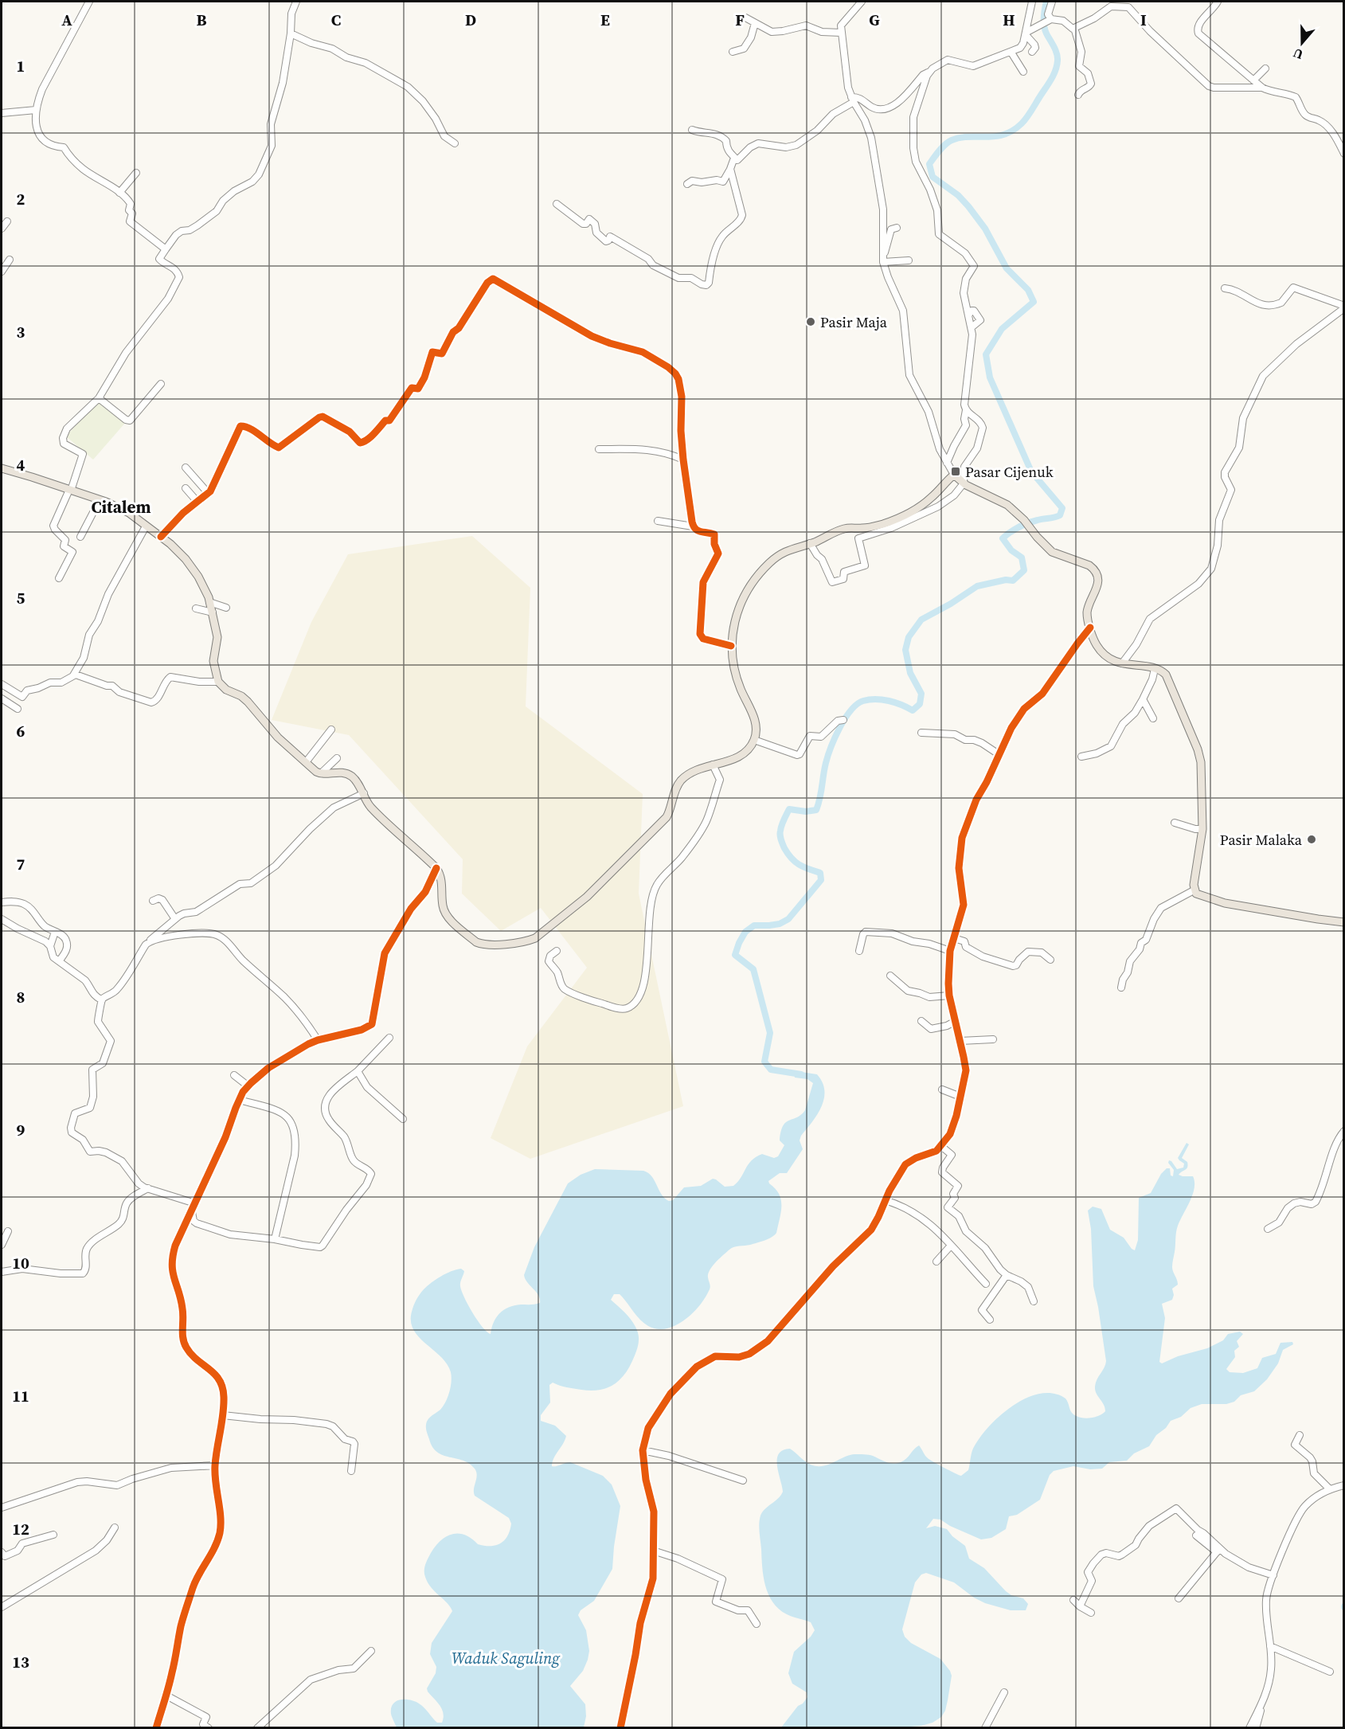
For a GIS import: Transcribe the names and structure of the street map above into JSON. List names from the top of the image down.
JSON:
{
  "districts": ["Citalem"],
  "water": ["Waduk Saguling"],
  "places": {
    "other": ["Pasir Maja", "Pasir Malaka"],
    "transit": ["Pasar Cijenuk"]
  },
  "north": "bottom",
  "grid": {
    "columns": [
      "A",
      "B",
      "C",
      "D",
      "E",
      "F",
      "G",
      "H",
      "I"
    ],
    "rows": [
      "1",
      "2",
      "3",
      "4",
      "5",
      "6",
      "7",
      "8",
      "9",
      "10",
      "11",
      "12",
      "13"
    ]
  }
}
